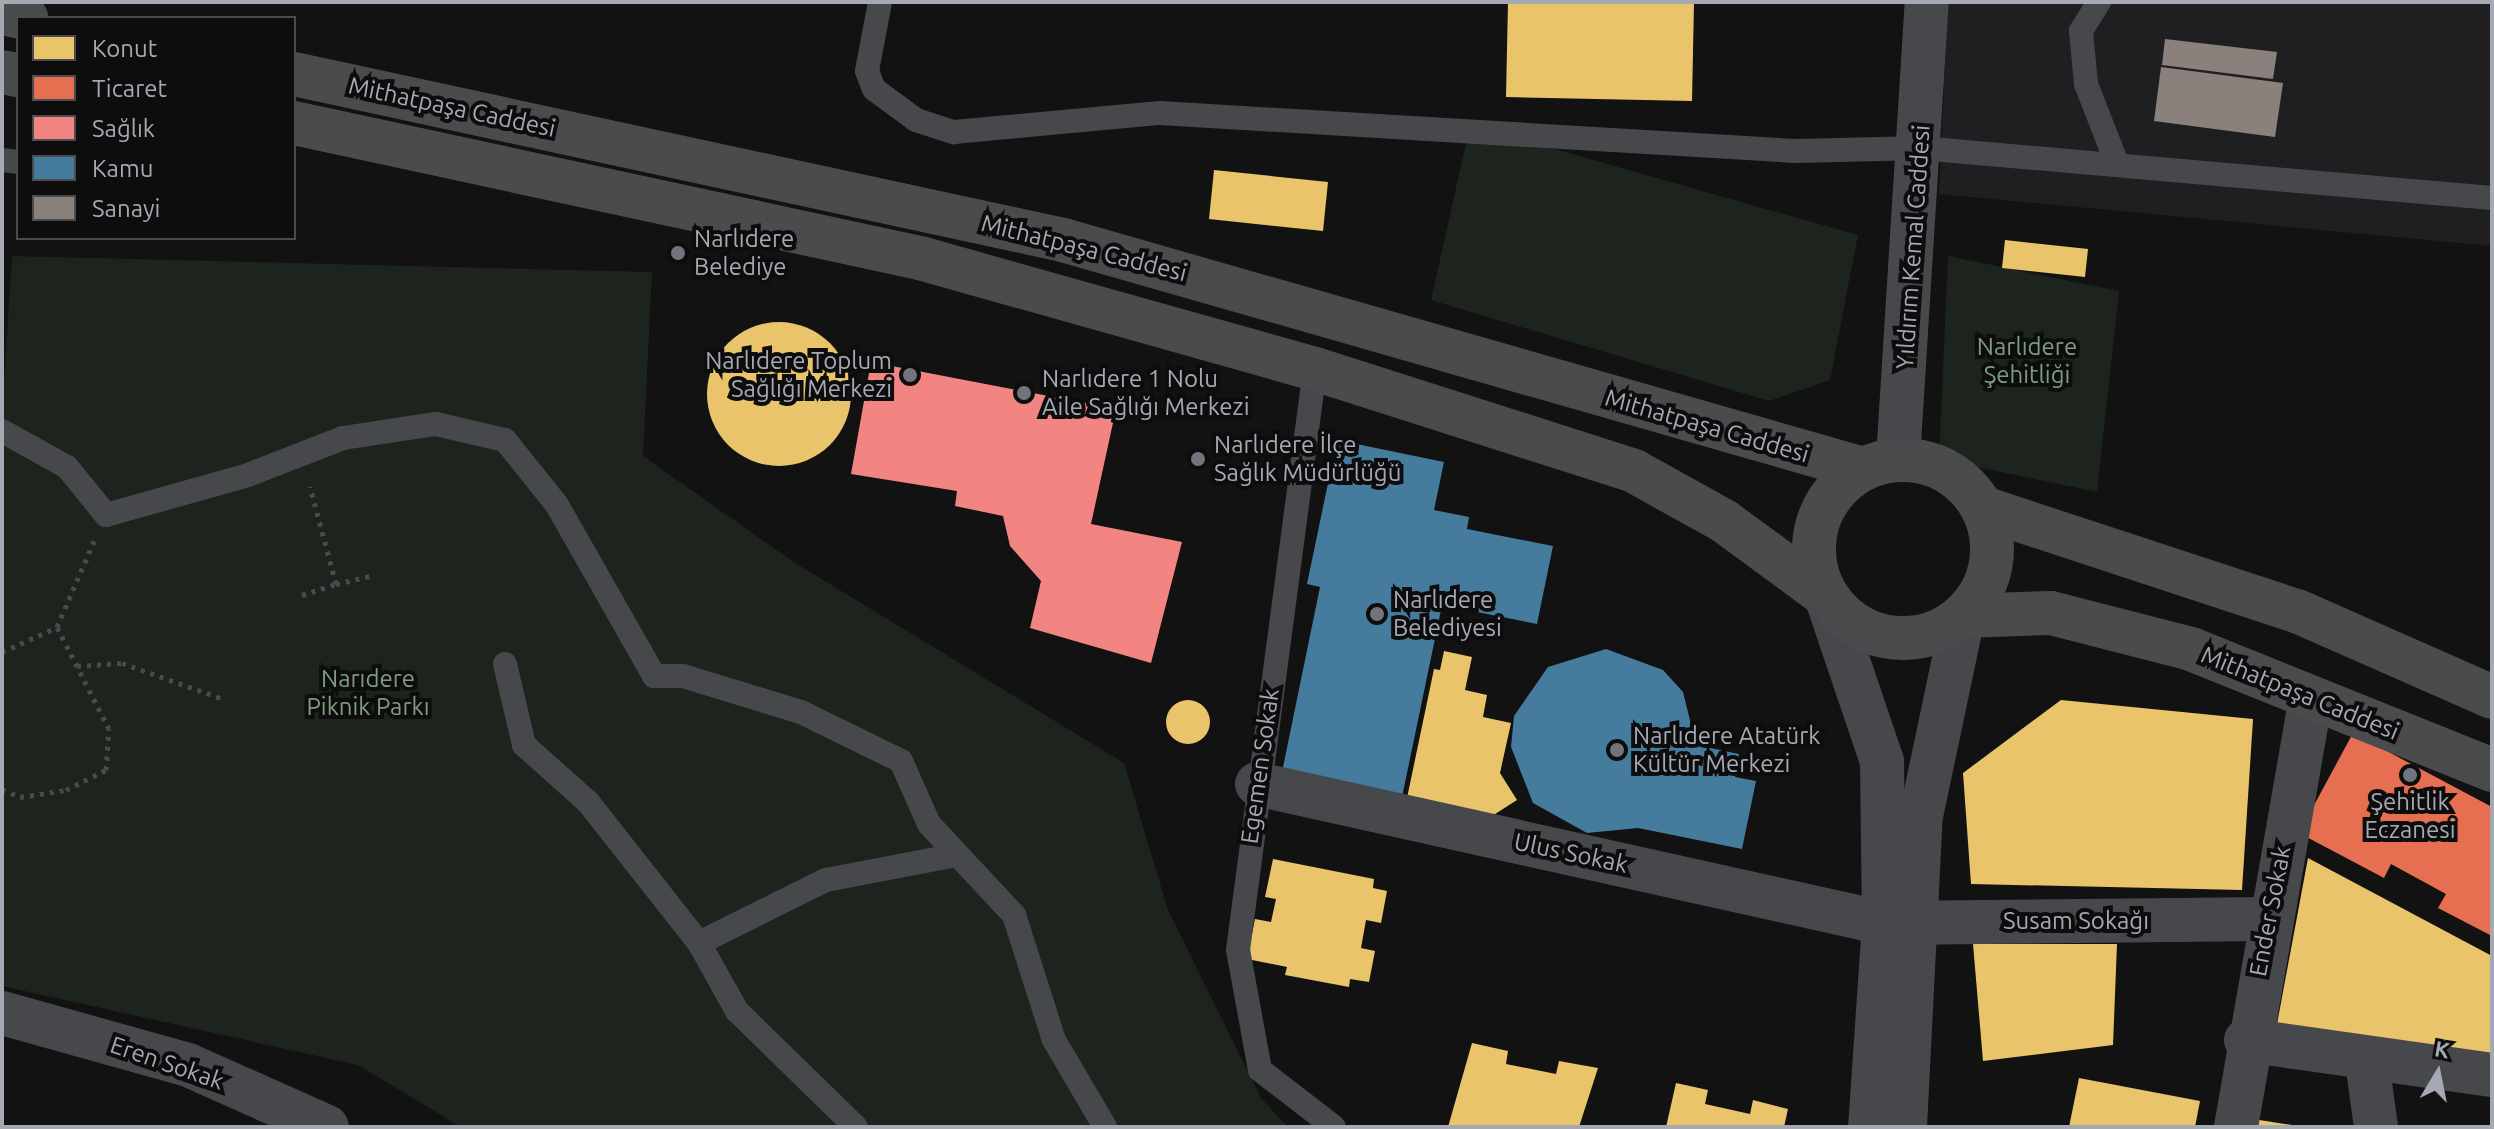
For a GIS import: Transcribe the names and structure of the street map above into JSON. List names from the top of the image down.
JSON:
{
  "streets": {
    "main road": ["Mithatpaşa Caddesi"],
    "street": [
      "Yıldırım Kemal Caddesi",
      "Ulus Sokak",
      "Ender Sokak",
      "Susam Sokağı",
      "Eren Sokak"
    ],
    "lane": ["Egemen Sokak"]
  },
  "crossings": [
    ["Mithatpaşa Caddesi", "Yıldırım Kemal Caddesi"],
    ["Mithatpaşa Caddesi", "Egemen Sokak"],
    ["Mithatpaşa Caddesi", "Ender Sokak"],
    ["Egemen Sokak", "Ulus Sokak"],
    ["Ulus Sokak", "Susam Sokağı"],
    ["Ender Sokak", "Susam Sokağı"]
  ],
  "parks": ["Narlıdere Şehitliği", "Narıdere Piknik Parkı"],
  "places": [
    "Narlıdere Belediye",
    "Narlıdere Toplum Sağlığı Merkezi",
    "Narlıdere 1 Nolu Aile Sağlığı Merkezi",
    "Narlıdere İlçe Sağlık Müdürlüğü",
    "Narlıdere Belediyesi",
    "Narlıdere Atatürk Kültür Merkezi",
    "Şehitlik Eczanesi"
  ],
  "legend": [
    "Konut",
    "Ticaret",
    "Sağlık",
    "Kamu",
    "Sanayi"
  ],
  "north": "top"
}
